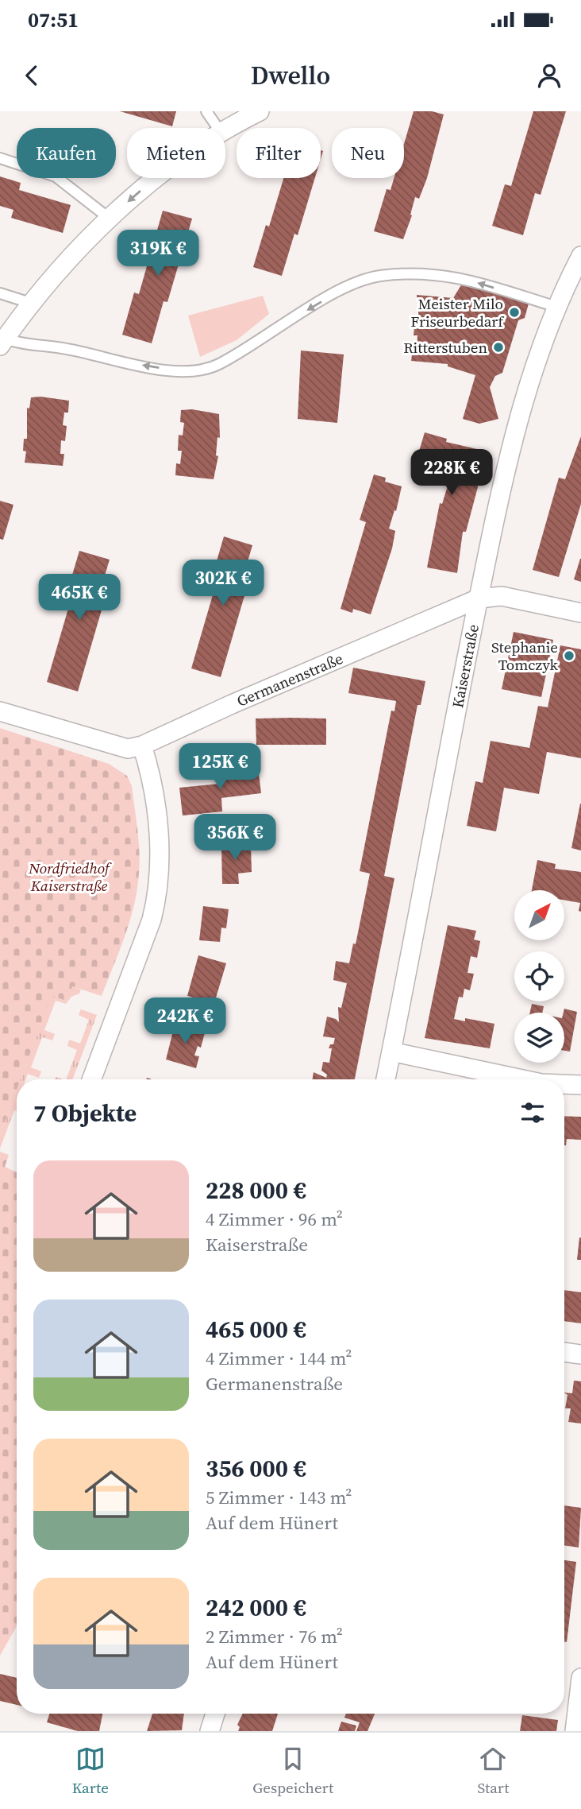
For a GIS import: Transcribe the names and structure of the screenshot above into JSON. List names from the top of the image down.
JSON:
{
  "streets": {
    "street": ["Kaiserstraße", "Germanenstraße"]
  },
  "crossings": [
    ["Kaiserstraße", "Germanenstraße"]
  ],
  "parks": ["Nordfriedhof Kaiserstraße"],
  "places": ["Meister Milo Friseurbedarf", "Ritterstuben", "Stephanie Tomczyk"],
  "north": "top right",
  "page": {
    "status": "07:51",
    "header": "Dwello",
    "chip": [
      "Kaufen",
      "Mieten",
      "Filter",
      "Neu"
    ],
    "price": [
      "319K €",
      "228K €",
      "302K €",
      "465K €",
      "125K €",
      "356K €",
      "242K €"
    ],
    "heading": "7 Objekte",
    "list": [
      {
        "name": "228 000 €",
        "note": "4 Zimmer · 96 m² · Kaiserstraße"
      },
      {
        "name": "465 000 €",
        "note": "4 Zimmer · 144 m² · Germanenstraße"
      },
      {
        "name": "356 000 €",
        "note": "5 Zimmer · 143 m² · Auf dem Hünert"
      },
      {
        "name": "242 000 €",
        "note": "2 Zimmer · 76 m² · Auf dem Hünert"
      }
    ],
    "tabs": ["Karte", "Gespeichert", "Start"]
  }
}
